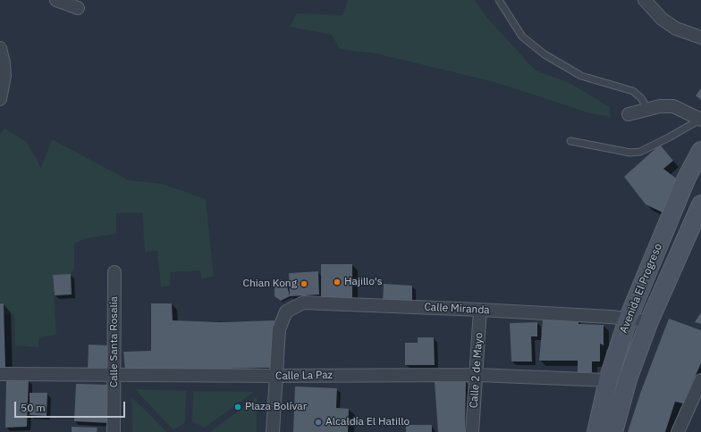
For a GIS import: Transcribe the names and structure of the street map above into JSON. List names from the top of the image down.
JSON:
{
  "streets": {
    "street": [
      "Avenida El Progreso",
      "Calle Miranda",
      "Calle Santa Rosalía",
      "Calle 2 de Mayo",
      "Calle La Paz"
    ]
  },
  "crossings": [
    ["Avenida El Progreso", "Calle Miranda"],
    ["Avenida El Progreso", "Calle La Paz"],
    ["Calle Miranda", "Calle 2 de Mayo"],
    ["Calle Miranda", "Calle La Paz"],
    ["Calle Santa Rosalía", "Calle La Paz"],
    ["Calle 2 de Mayo", "Calle La Paz"]
  ],
  "places": [
    "Hajillo's",
    "Chian Kong",
    "Plaza Bolívar",
    "Alcaldía El Hatillo"
  ],
  "scale_bar": "50 m"
}
